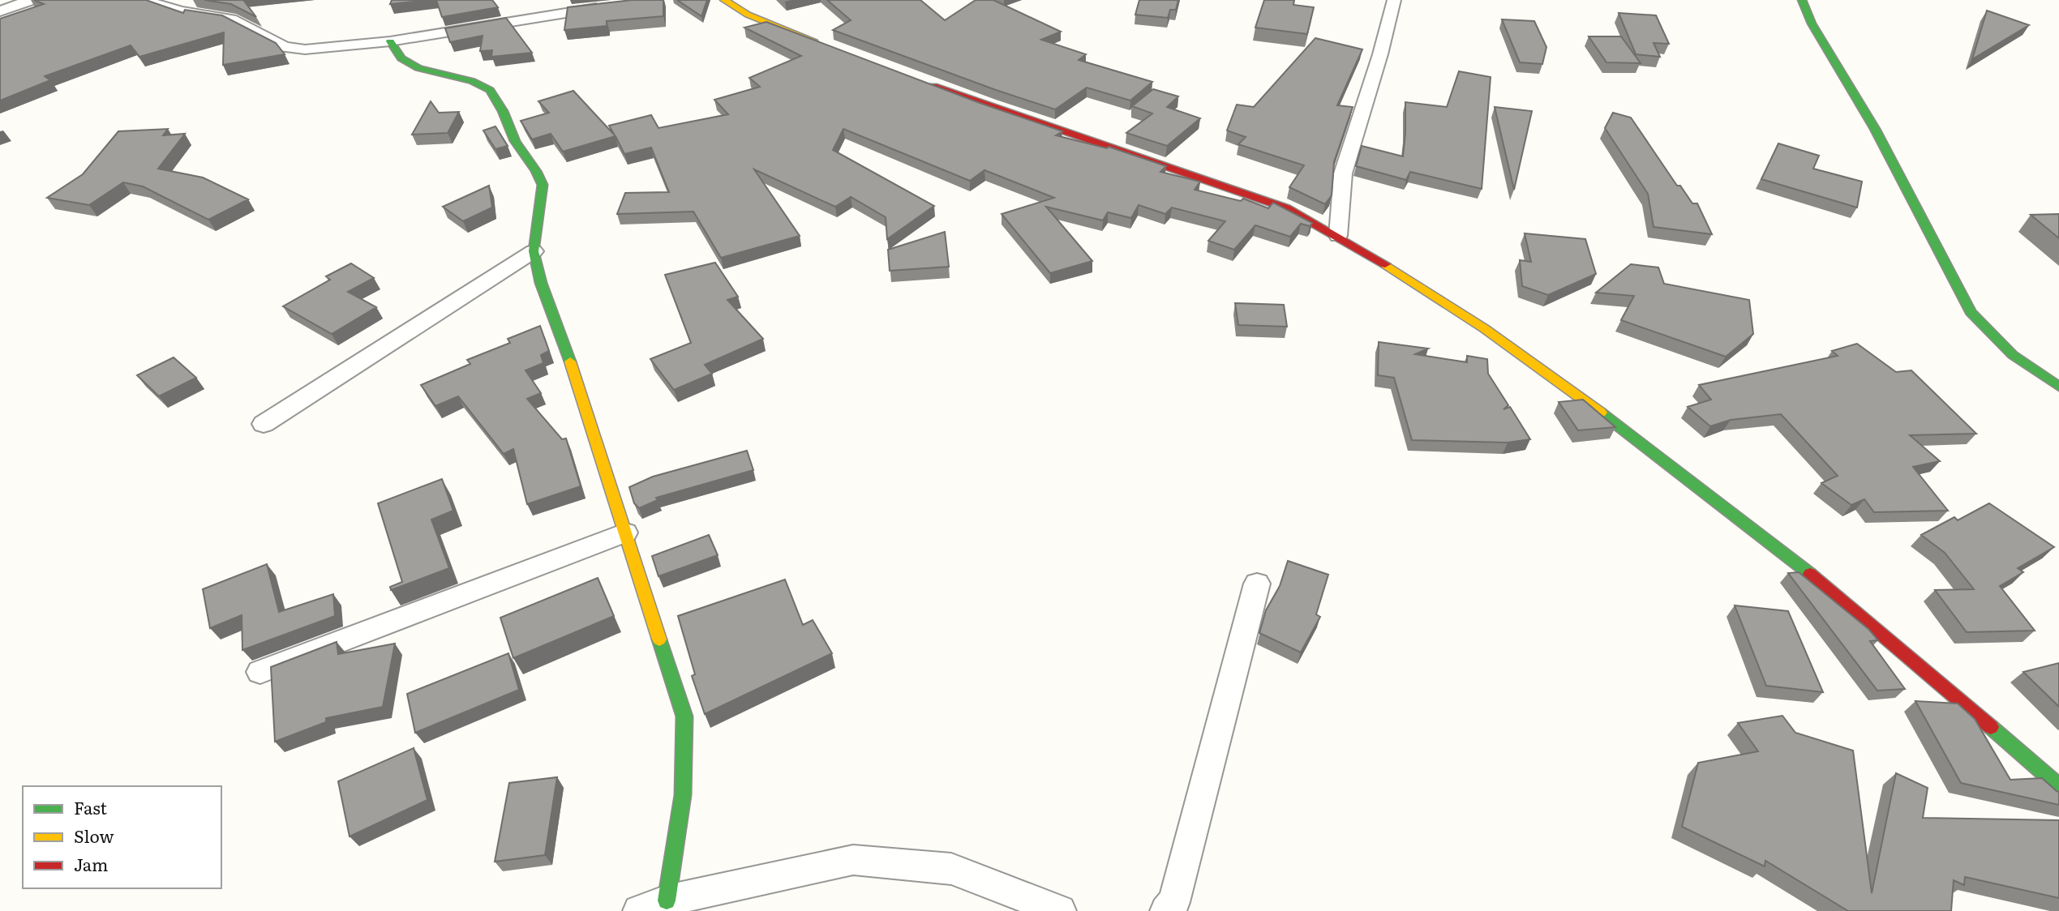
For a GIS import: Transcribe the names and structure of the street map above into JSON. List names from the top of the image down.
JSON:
{
  "legend": ["Fast", "Slow", "Jam"]
}
